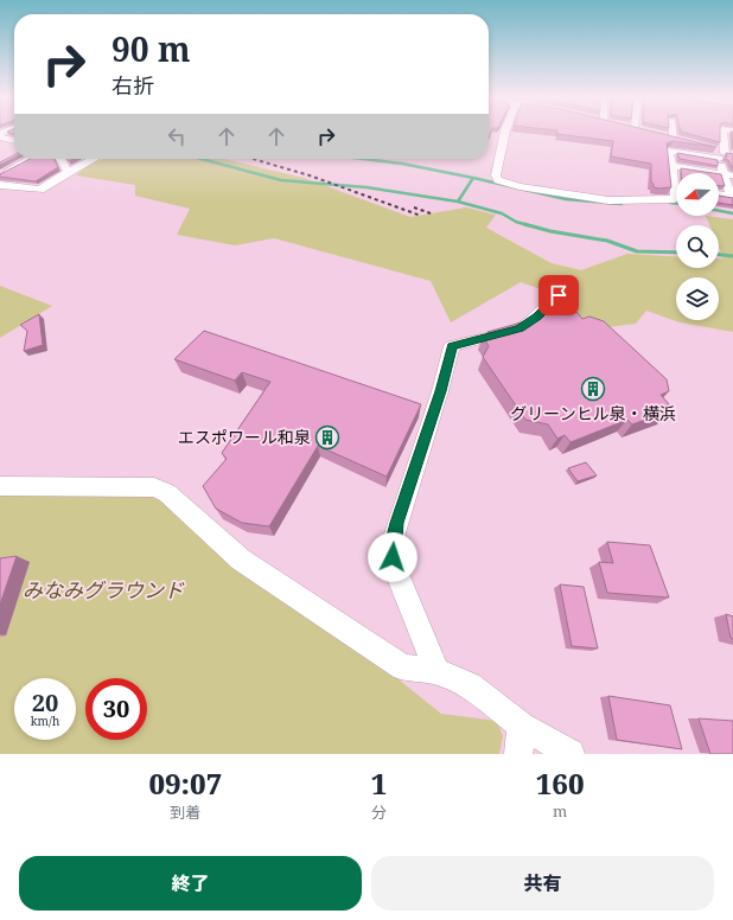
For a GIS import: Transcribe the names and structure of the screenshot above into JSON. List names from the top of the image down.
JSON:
{
  "parks": ["みなみグラウンド"],
  "places": {
    "building": ["グリーンヒル泉・横浜", "エスポワール和泉"]
  },
  "north": "left",
  "page": {
    "turn": ["90 m", "右折"],
    "speed": "20 km/h",
    "limit": "30",
    "eta": [
      "09:07",
      "到着",
      "1",
      "分",
      "160",
      "m"
    ],
    "buttons": ["終了", "共有"]
  }
}
